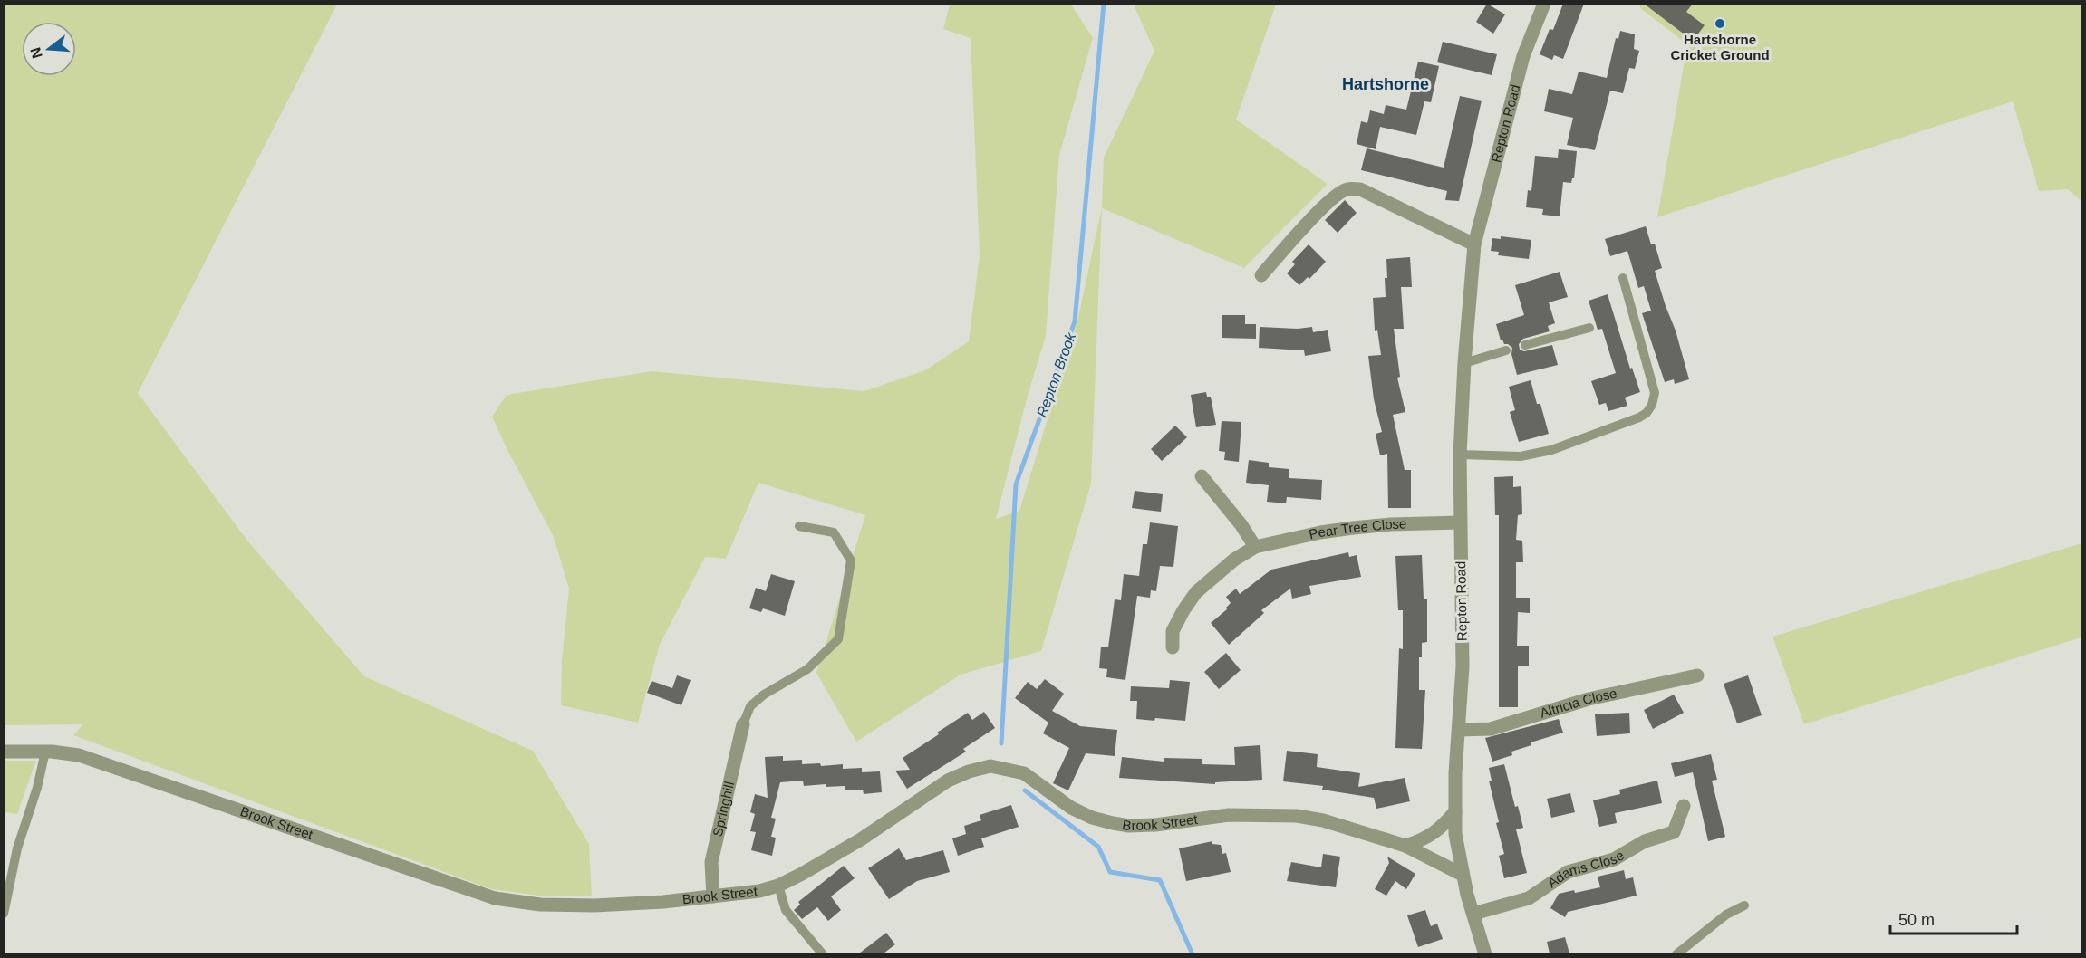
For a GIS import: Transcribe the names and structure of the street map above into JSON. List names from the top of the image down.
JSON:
{
  "streets": {
    "street": [
      "Repton Road",
      "Pear Tree Close",
      "Altricia Close",
      "Springhill",
      "Brook Street",
      "Adams Close"
    ]
  },
  "crossings": [
    ["Repton Road", "Pear Tree Close"],
    ["Repton Road", "Altricia Close"],
    ["Repton Road", "Brook Street"],
    ["Repton Road", "Adams Close"],
    ["Springhill", "Brook Street"]
  ],
  "districts": ["Hartshorne"],
  "water": ["Repton Brook"],
  "places": ["Hartshorne Cricket Ground"],
  "scale_bar": "50 m",
  "north": "left"
}
